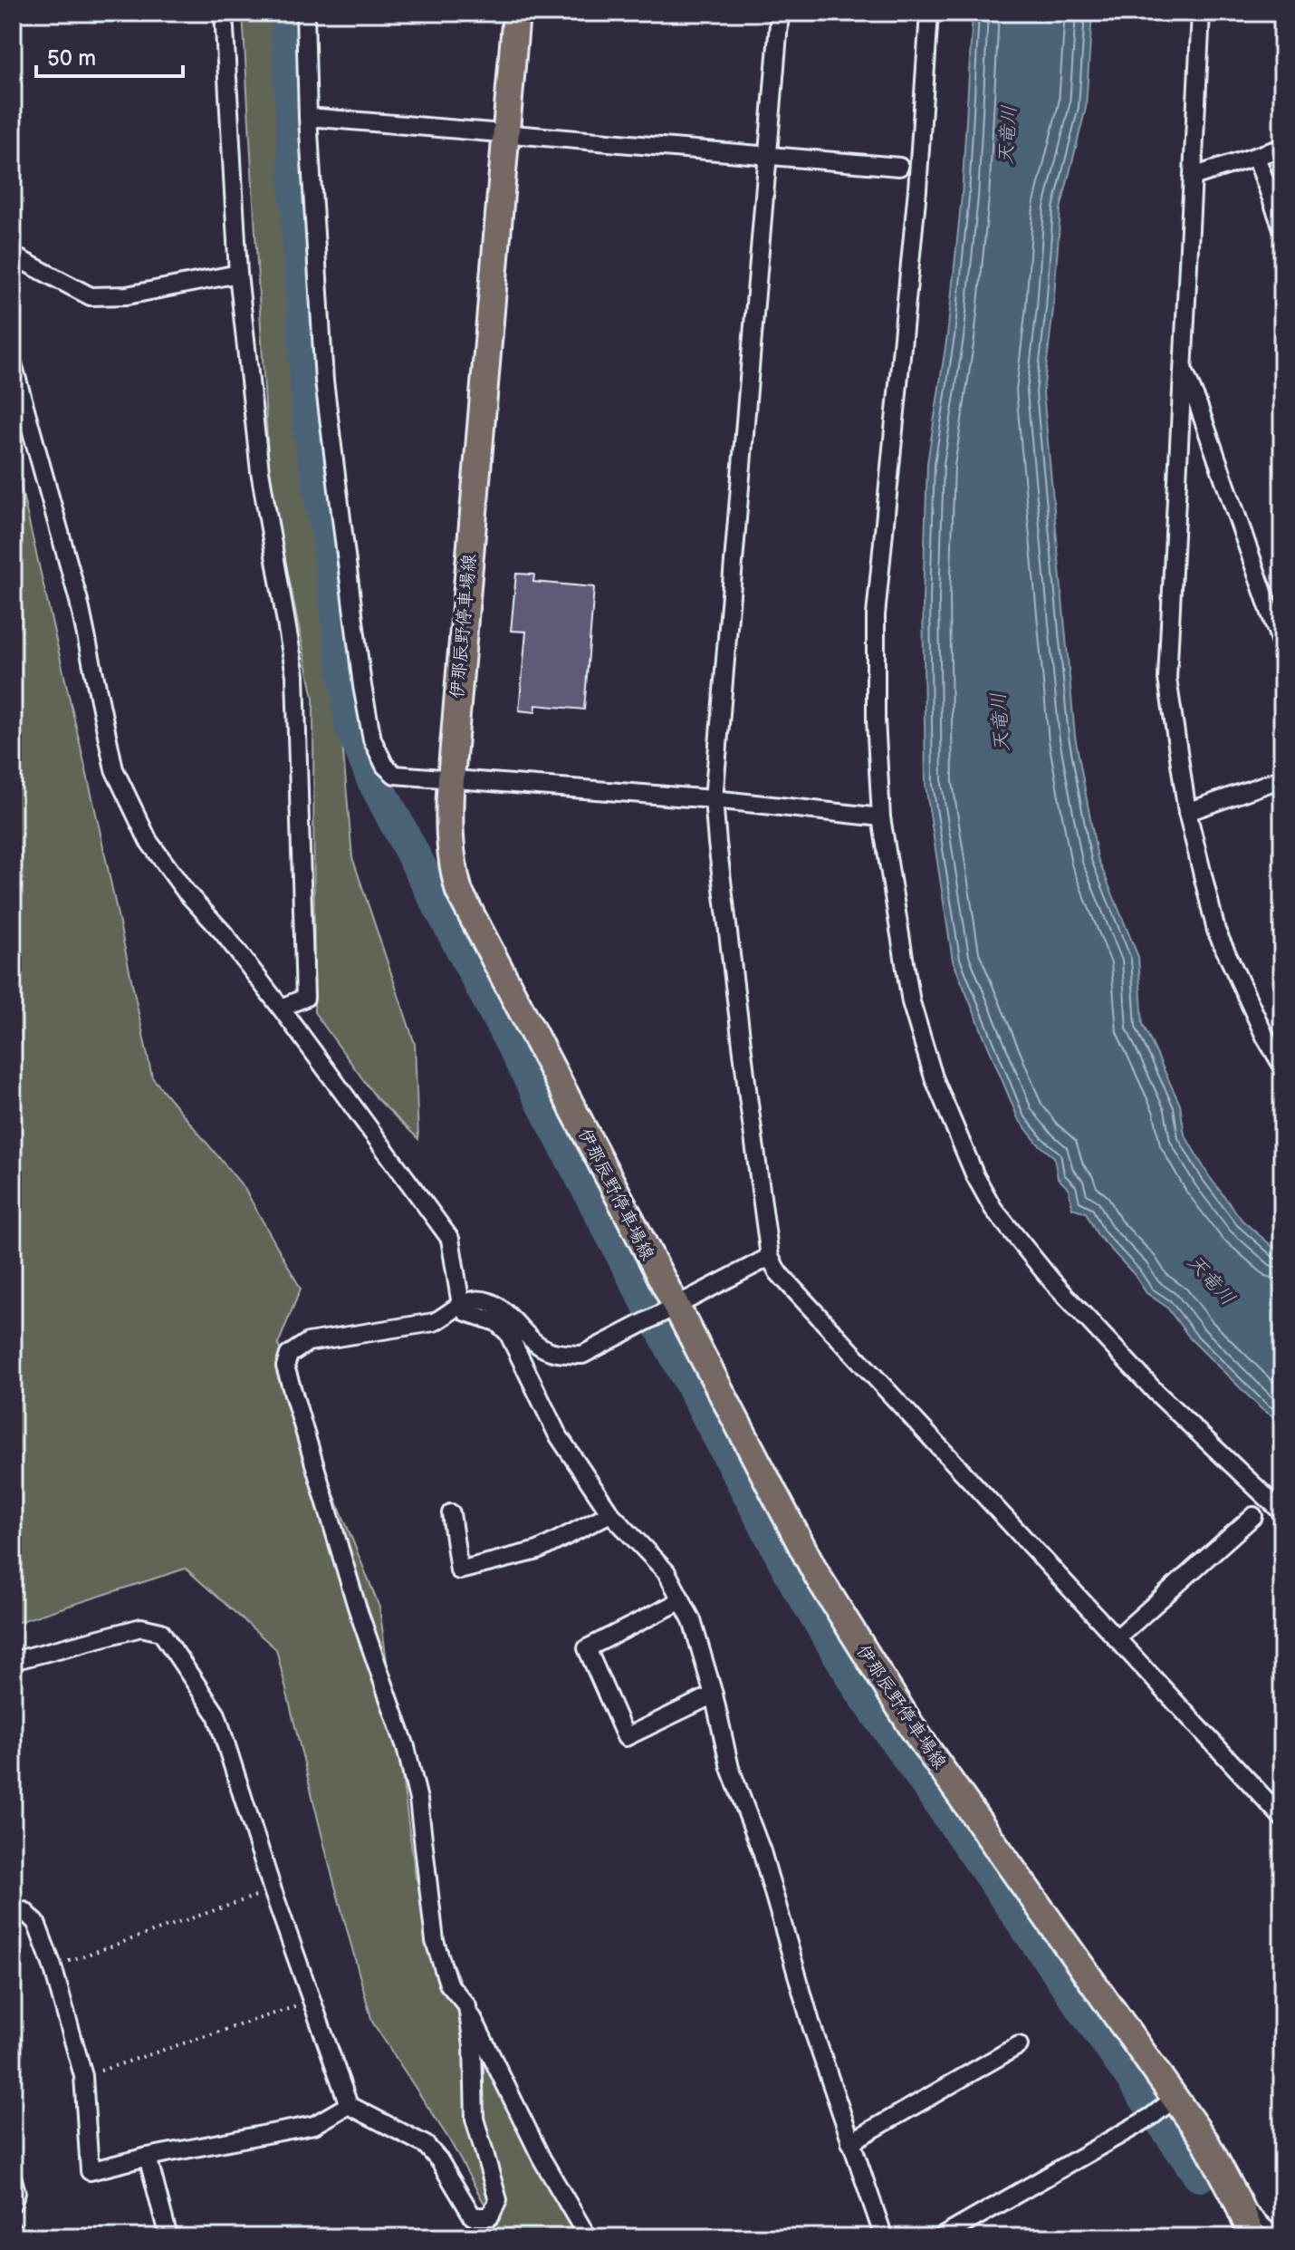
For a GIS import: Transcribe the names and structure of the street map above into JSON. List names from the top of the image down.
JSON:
{
  "streets": {
    "main road": ["伊那辰野停車場線"]
  },
  "water": ["天竜川"],
  "scale_bar": "50 m"
}
